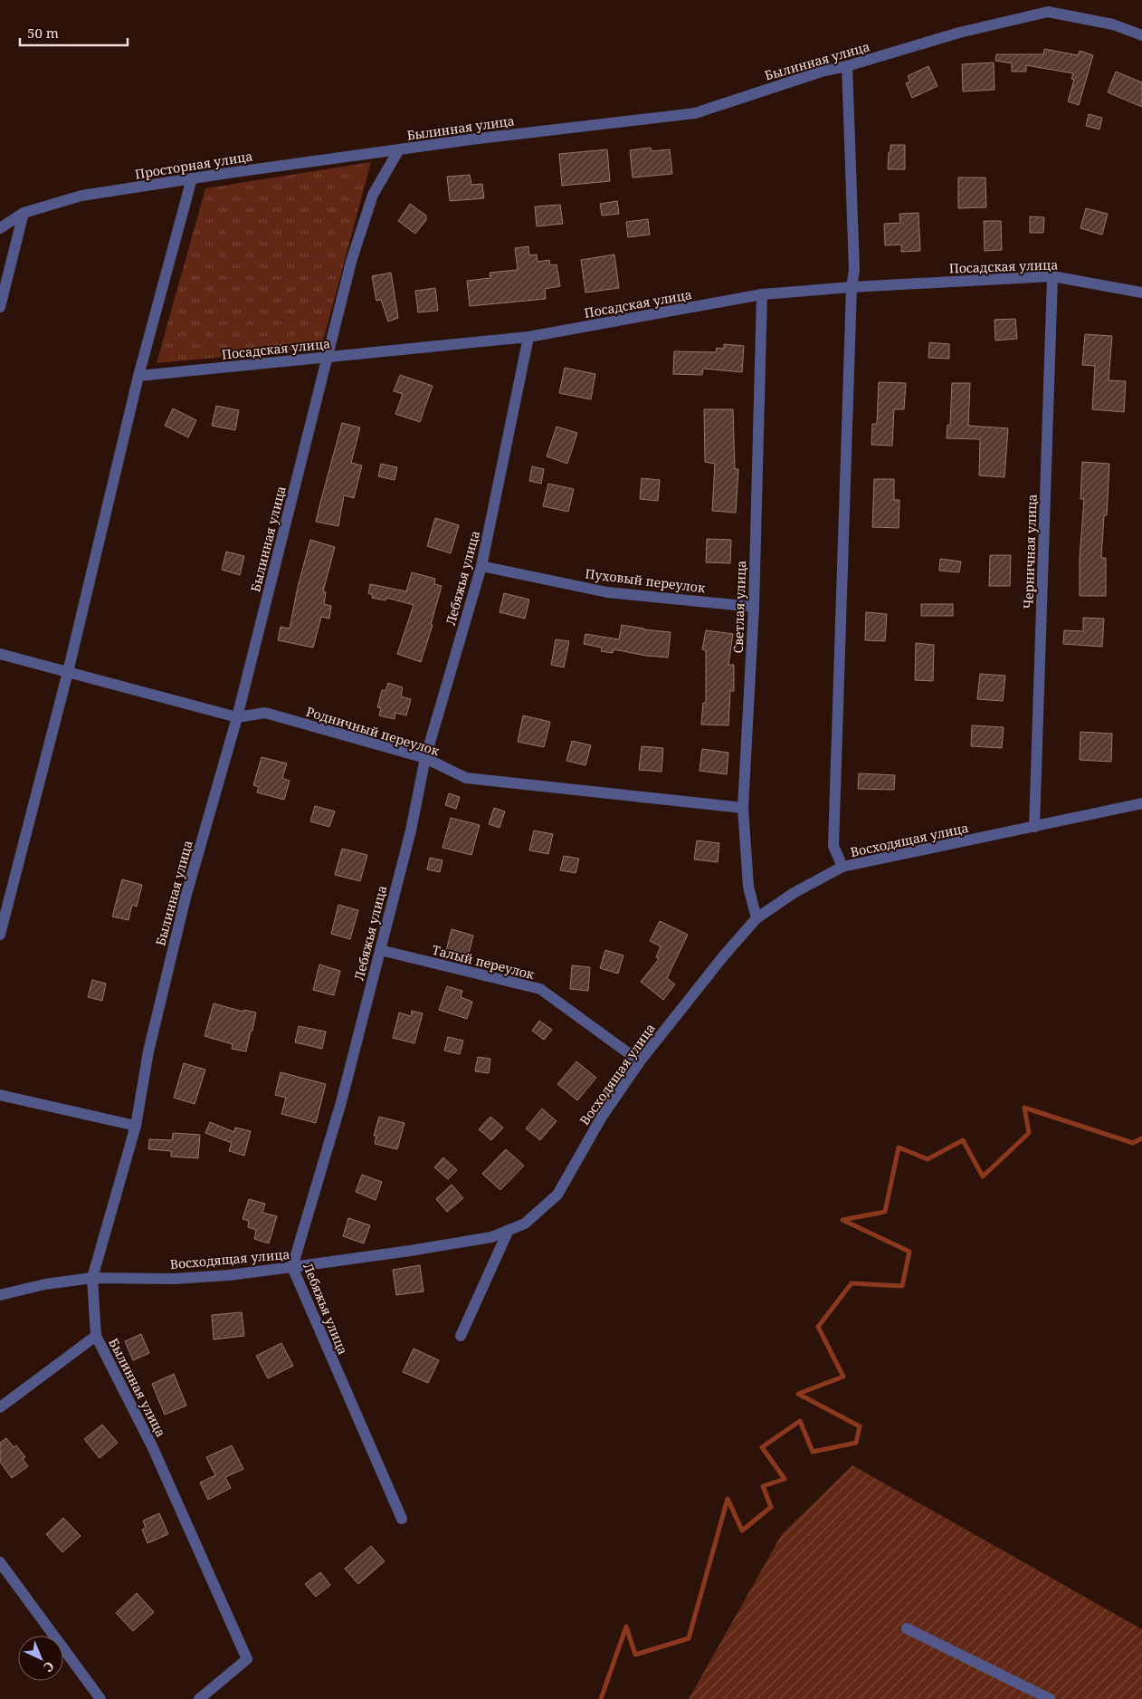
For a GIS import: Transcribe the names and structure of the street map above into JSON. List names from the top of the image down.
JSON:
{
  "streets": {
    "street": [
      "Былинная улица",
      "Просторная улица",
      "Посадская улица",
      "Черничная улица",
      "Лебяжья улица",
      "Пуховый переулок",
      "Светлая улица",
      "Родничный переулок",
      "Восходящая улица",
      "Талый переулок"
    ]
  },
  "crossings": [
    ["Былинная улица", "Просторная улица"],
    ["Былинная улица", "Посадская улица"],
    ["Былинная улица", "Родничный переулок"],
    ["Былинная улица", "Восходящая улица"],
    ["Посадская улица", "Черничная улица"],
    ["Посадская улица", "Лебяжья улица"],
    ["Посадская улица", "Светлая улица"],
    ["Черничная улица", "Восходящая улица"],
    ["Лебяжья улица", "Пуховый переулок"],
    ["Лебяжья улица", "Родничный переулок"],
    ["Лебяжья улица", "Восходящая улица"],
    ["Лебяжья улица", "Талый переулок"],
    ["Пуховый переулок", "Светлая улица"],
    ["Светлая улица", "Родничный переулок"],
    ["Светлая улица", "Восходящая улица"],
    ["Восходящая улица", "Талый переулок"]
  ],
  "scale_bar": "50 m",
  "north": "bottom right"
}
